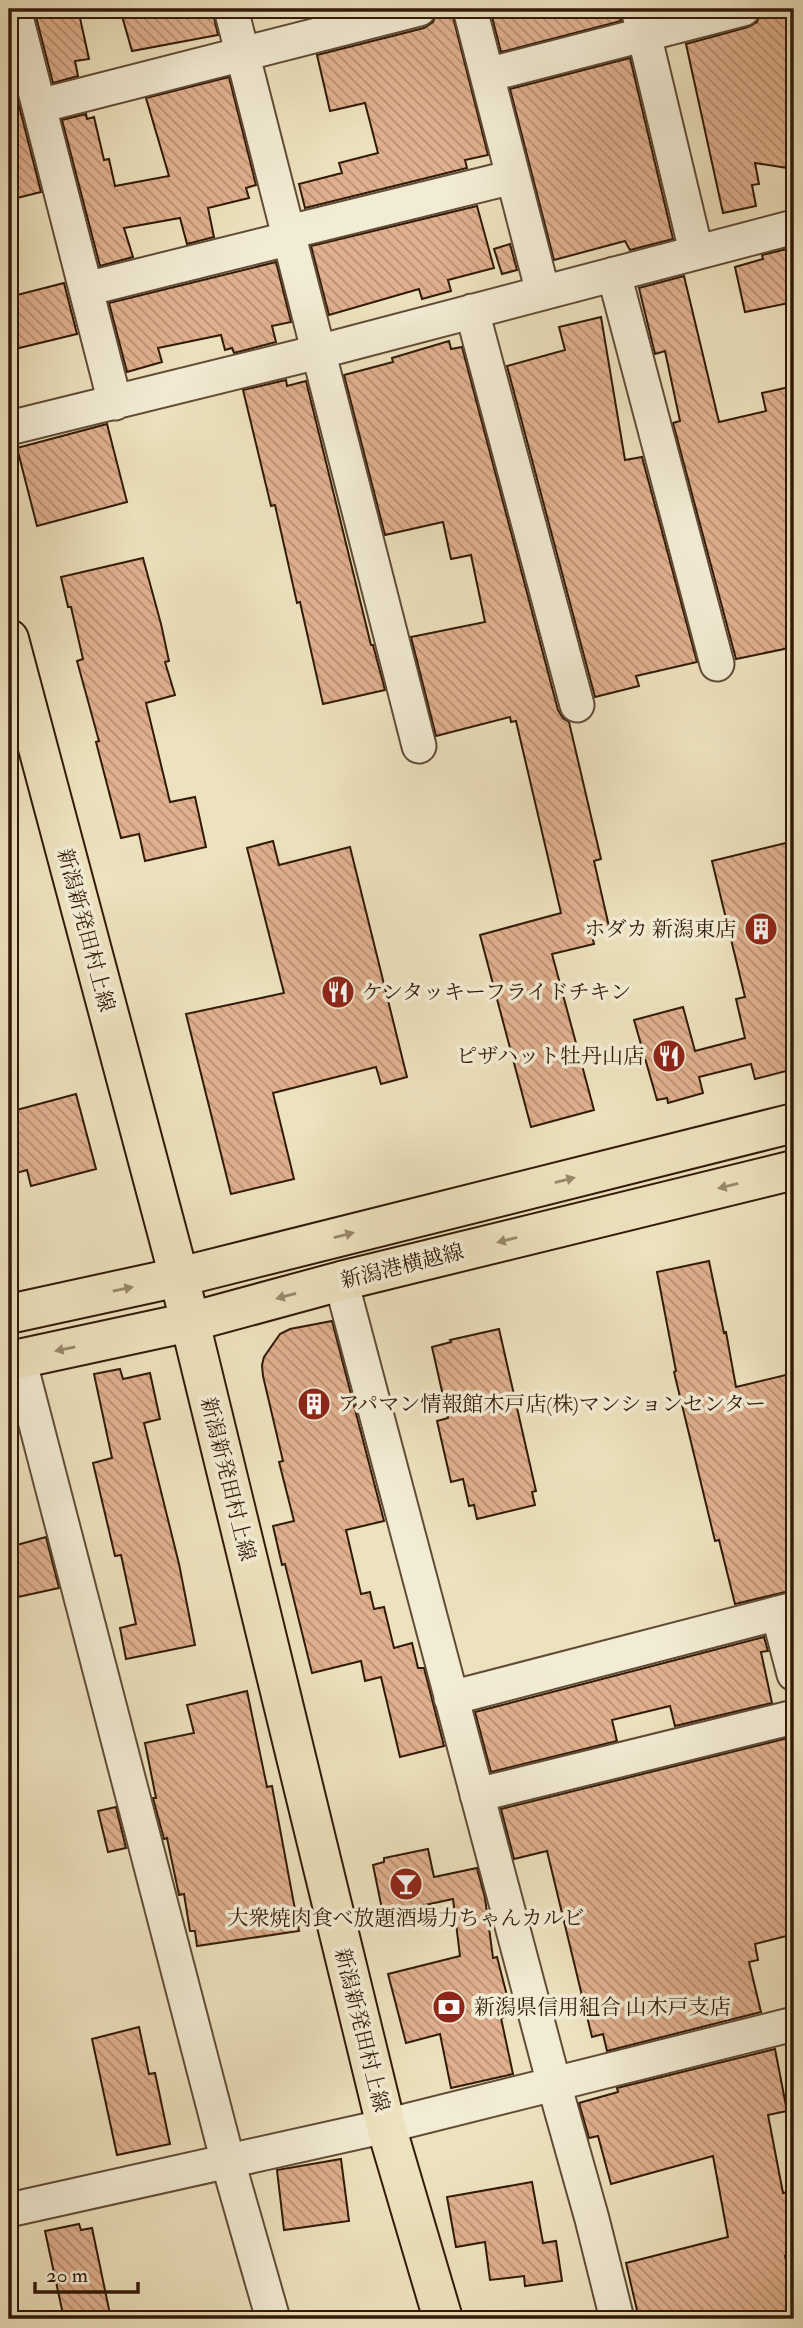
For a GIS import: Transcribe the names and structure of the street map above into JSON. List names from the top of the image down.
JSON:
{
  "streets": {
    "main road": ["新潟新発田村上線", "新潟港横越線"]
  },
  "crossings": [
    ["新潟新発田村上線", "新潟港横越線"]
  ],
  "places": {
    "building": ["ホダカ 新潟東店", "アパマン情報館木戸店(株)マンションセンター"],
    "restaurant": ["ケンタッキーフライドチキン", "ピザハット牡丹山店"],
    "bar": ["大衆焼肉食べ放題酒場力ちゃんカルビ"],
    "bank": ["新潟県信用組合 山木戸支店"]
  },
  "scale_bar": "20 m"
}
